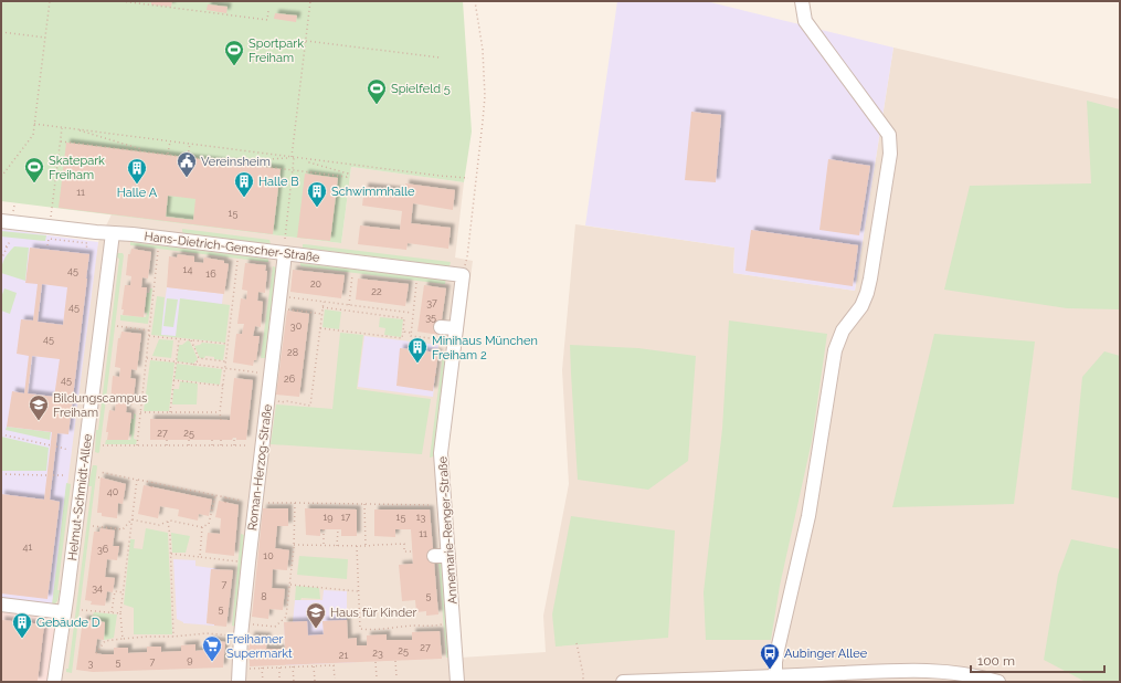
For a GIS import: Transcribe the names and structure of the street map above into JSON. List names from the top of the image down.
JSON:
{
  "streets": {
    "street": [
      "Hans-Dietrich-Genscher-Straße",
      "Roman-Herzog-Straße",
      "Helmut-Schmidt-Allee",
      "Annemarie-Renger-Straße"
    ]
  },
  "crossings": [
    ["Hans-Dietrich-Genscher-Straße", "Roman-Herzog-Straße"],
    ["Hans-Dietrich-Genscher-Straße", "Helmut-Schmidt-Allee"],
    ["Hans-Dietrich-Genscher-Straße", "Annemarie-Renger-Straße"]
  ],
  "places": {
    "sports": ["Sportpark Freiham", "Spielfeld 5", "Skatepark Freiham"],
    "public building": ["Vereinsheim"],
    "building": [
      "Halle A",
      "Halle B",
      "Schwimmhalle",
      "Minihaus München Freiham 2",
      "Gebäude D"
    ],
    "school or university": ["Bildungscampus Freiham", "Haus für Kinder"],
    "supermarket": ["Freihamer Supermarkt"],
    "bus stop": ["Aubinger Allee"]
  },
  "house_numbers": [
    "11",
    "15",
    "14",
    "45",
    "16",
    "20",
    "22",
    "37",
    "45",
    "35",
    "30",
    "45",
    "28",
    "26",
    "45",
    "27",
    "25",
    "40",
    "19",
    "17",
    "15",
    "13",
    "11",
    "41",
    "36",
    "10",
    "7",
    "34",
    "5",
    "8",
    "5",
    "27",
    "25",
    "23",
    "21",
    "9",
    "5",
    "7",
    "3"
  ],
  "scale_bar": "100 m"
}
